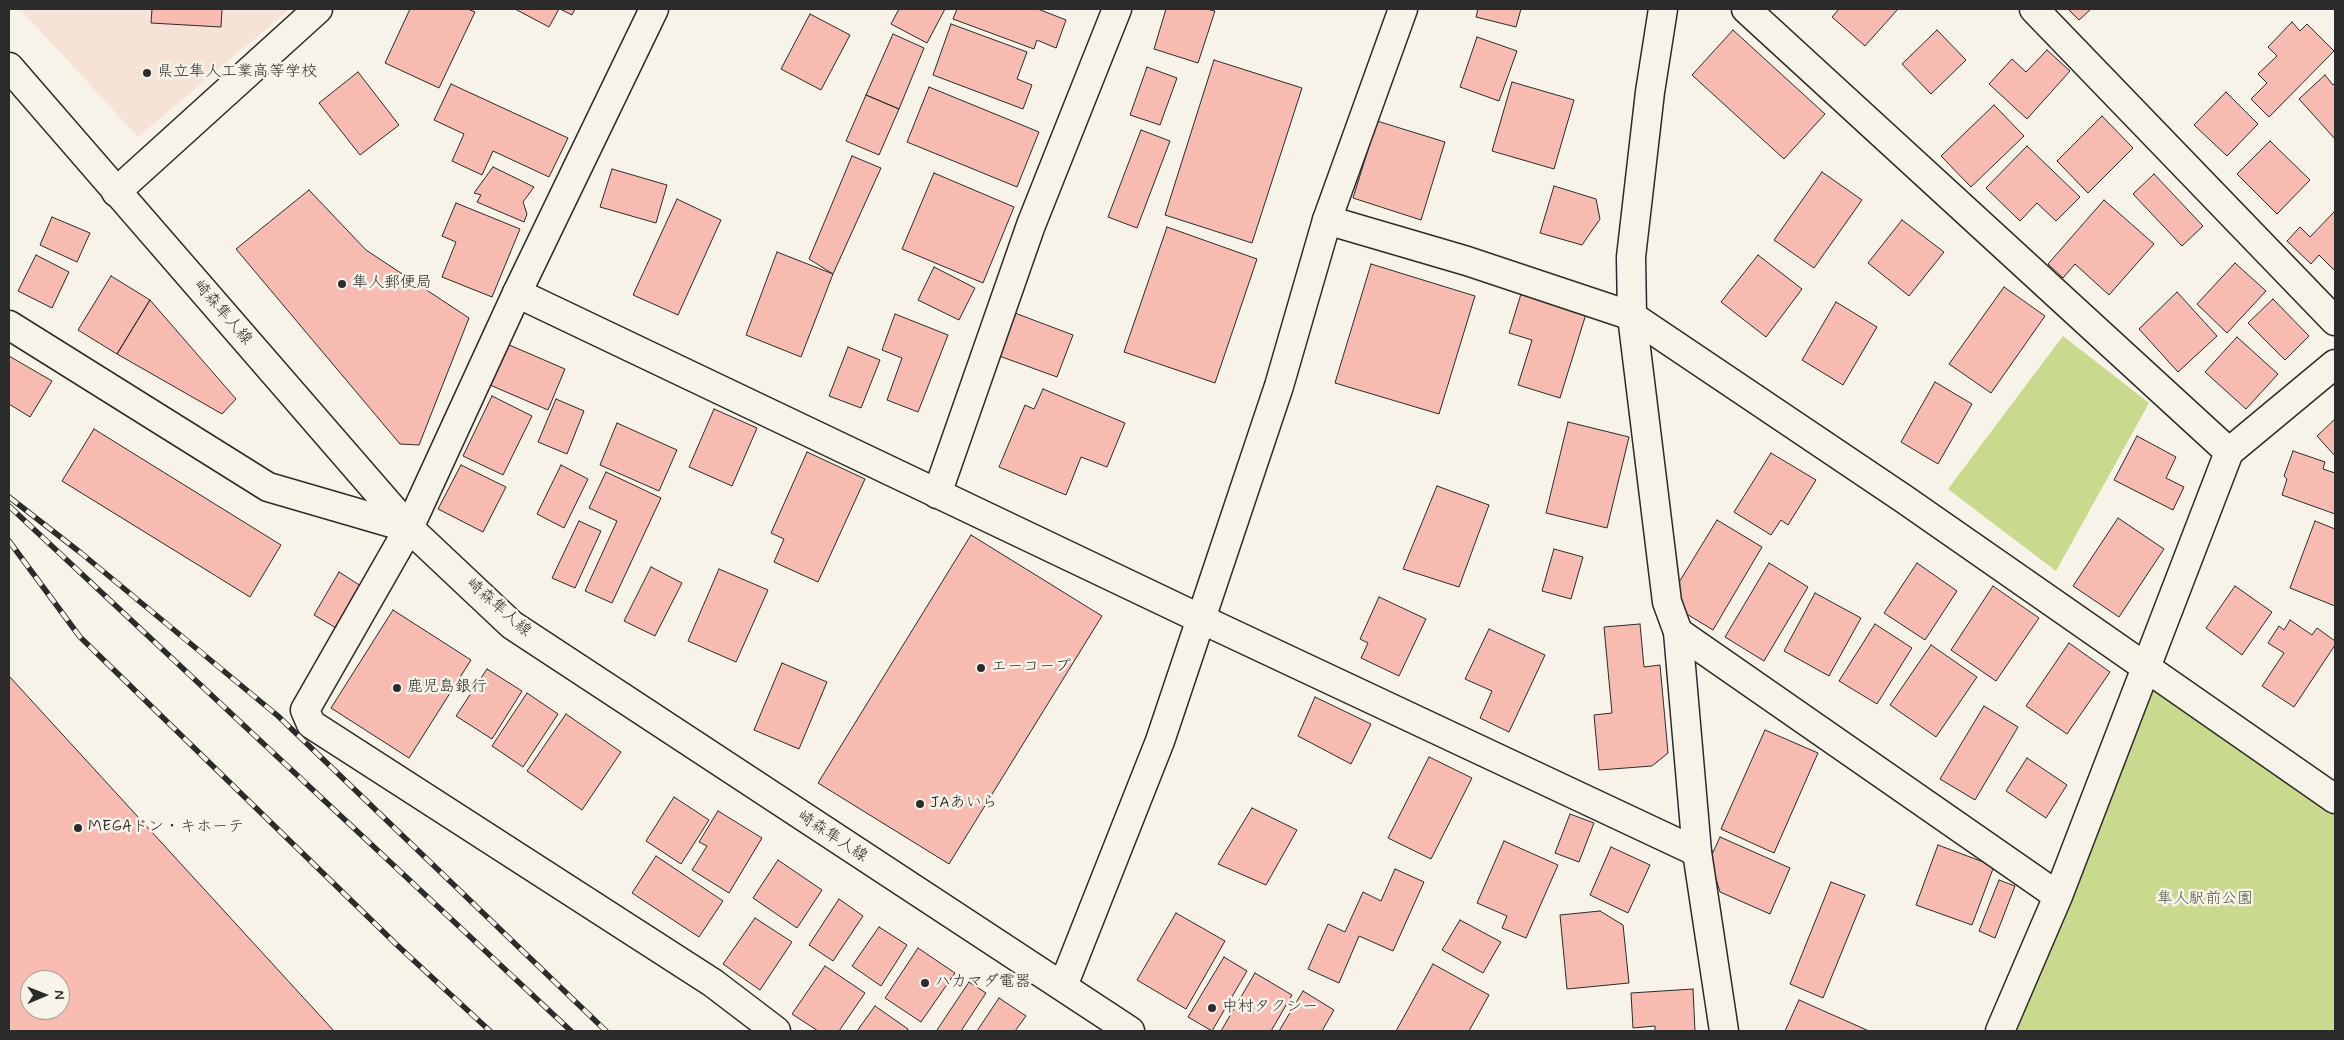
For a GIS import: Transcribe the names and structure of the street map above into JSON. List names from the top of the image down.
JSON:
{
  "streets": {
    "street": ["崎森隼人線"]
  },
  "parks": ["隼人駅前公園"],
  "places": [
    "県立隼人工業高等学校",
    "隼人郵便局",
    "エーコープ",
    "鹿児島銀行",
    "JAあいら",
    "MEGAドン・キホーテ",
    "ハカマダ電器",
    "中村タクシー"
  ],
  "north": "right"
}
